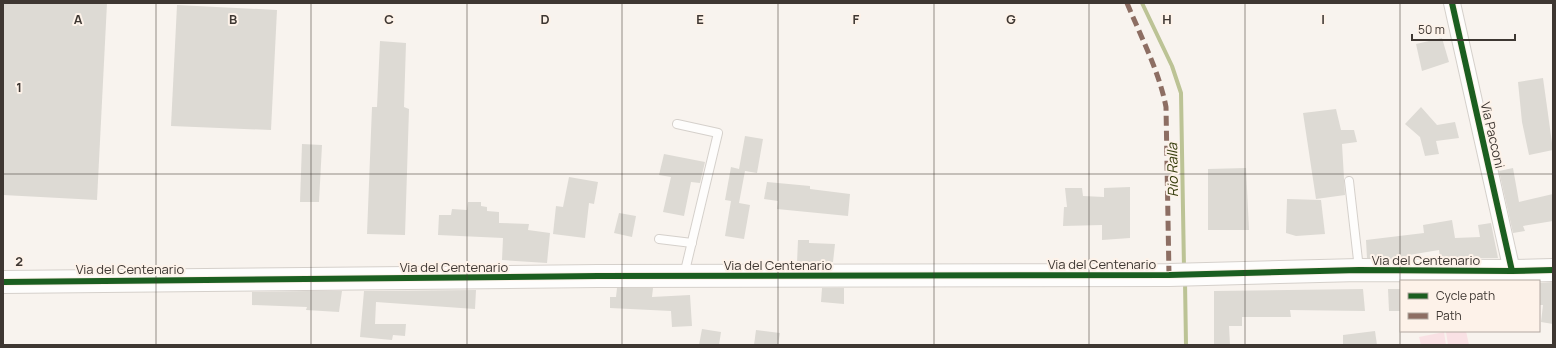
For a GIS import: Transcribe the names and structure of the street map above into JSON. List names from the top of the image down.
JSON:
{
  "streets": {
    "street": ["Via Pacconi", "Via del Centenario"]
  },
  "crossings": [
    ["Via Pacconi", "Via del Centenario"]
  ],
  "water": ["Rio Ralla"],
  "legend": ["Cycle path", "Path"],
  "scale_bar": "50 m",
  "grid": {
    "columns": [
      "A",
      "B",
      "C",
      "D",
      "E",
      "F",
      "G",
      "H",
      "I"
    ],
    "rows": ["1", "2"]
  }
}
